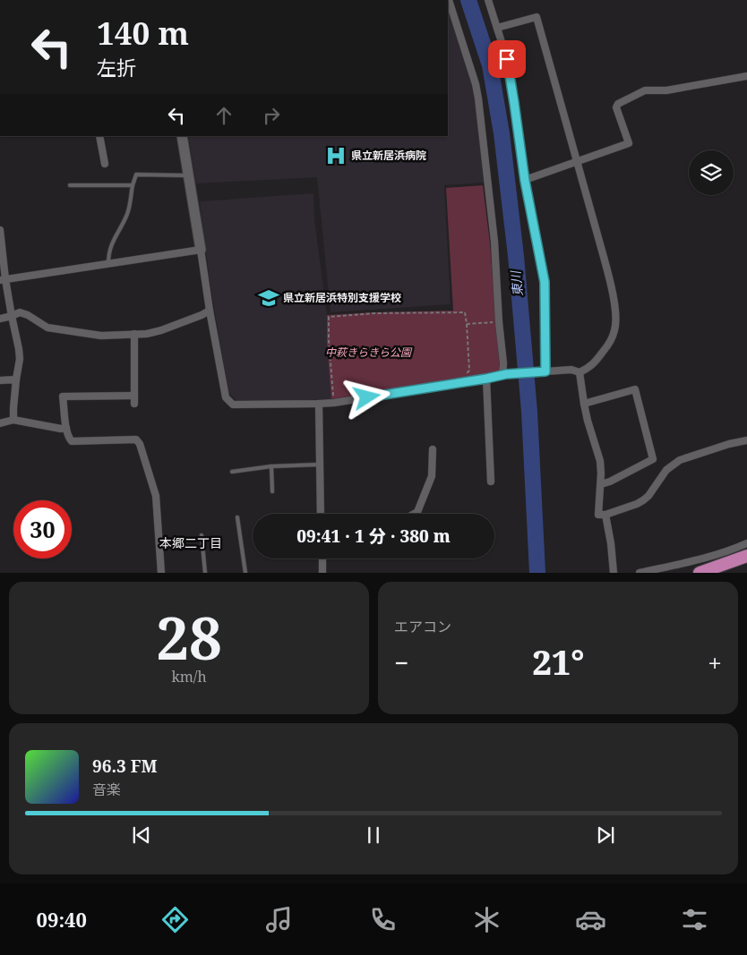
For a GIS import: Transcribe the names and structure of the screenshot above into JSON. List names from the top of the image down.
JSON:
{
  "districts": ["本郷二丁目"],
  "water": ["東川"],
  "parks": ["中萩きらきら公園"],
  "places": {
    "hospital": ["県立新居浜病院"],
    "school or university": ["県立新居浜特別支援学校"]
  },
  "page": {
    "turn": ["140 m", "左折"],
    "limit": "30",
    "trip": "09:41 · 1 分 · 380 m",
    "tile": [
      ["28", "km/h"],
      "エアコン"
    ],
    "heat": ["−", "21°", "+"],
    "song": ["96.3 FM", "音楽"],
    "tabs": "09:40"
  }
}
